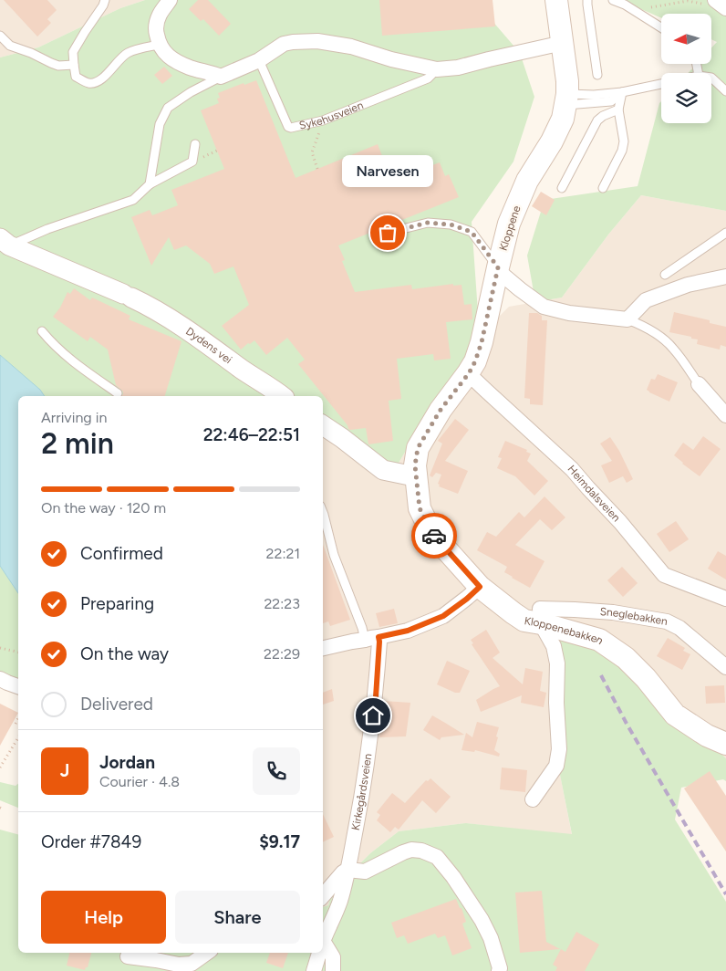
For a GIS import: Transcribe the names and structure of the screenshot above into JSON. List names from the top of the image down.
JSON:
{
  "streets": {
    "main road": ["Kloppene", "Kloppenebakken"],
    "street": [
      "Dydens vei",
      "Heimdalsveien",
      "Sneglebakken",
      "Kirkegårdsveien"
    ],
    "lane": ["Sykehusveien"]
  },
  "crossings": [
    ["Kloppene", "Heimdalsveien"],
    ["Kloppene", "Kloppenebakken"],
    ["Sneglebakken", "Kloppenebakken"]
  ],
  "places": ["Narvesen"],
  "north": "left",
  "page": {
    "bubble": "Narvesen",
    "heading": ["2 min", "Arriving in", "22:46–22:51"],
    "panel": [
      "Jordan",
      "Courier · 4.8",
      "Order #7849",
      "$9.17"
    ],
    "bar": "On the way · 120 m",
    "list": [
      ["Confirmed", "22:21"],
      ["Preparing", "22:23"],
      ["On the way", "22:29"],
      "Delivered"
    ],
    "round": "J",
    "buttons": ["Help", "Share"]
  }
}
